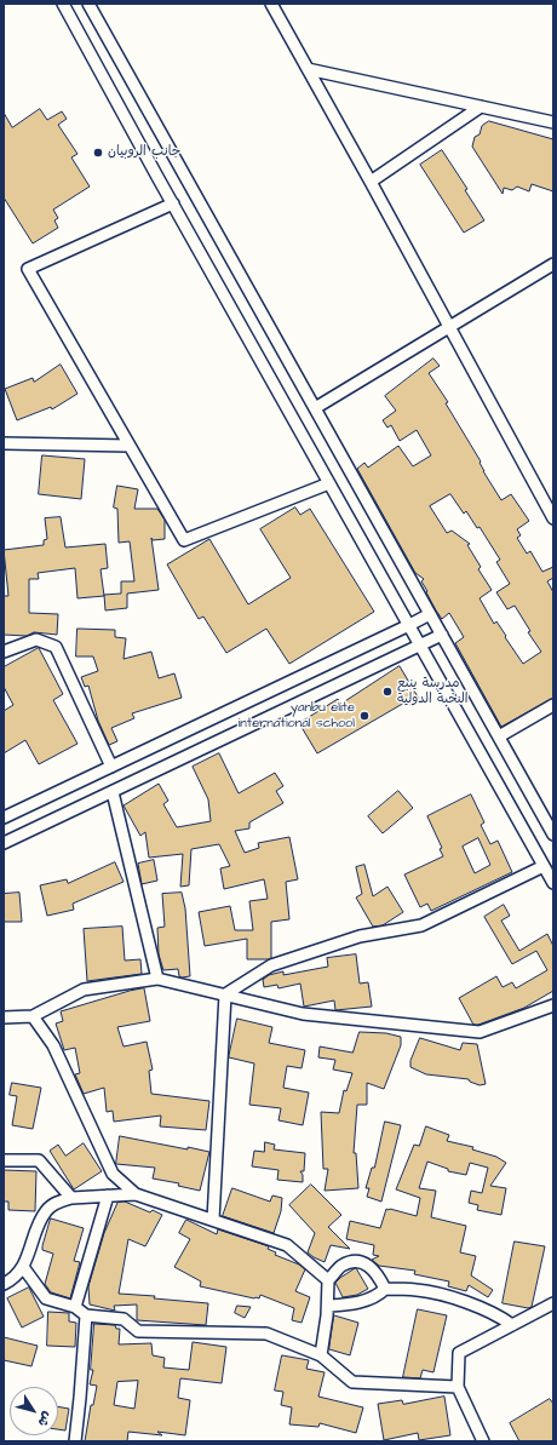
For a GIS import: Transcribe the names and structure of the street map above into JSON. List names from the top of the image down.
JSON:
{
  "places": ["جانب الروبيان", "مدرسة ينبع النخبة الدولية", "yanbu elite international school"],
  "north": "bottom right"
}
